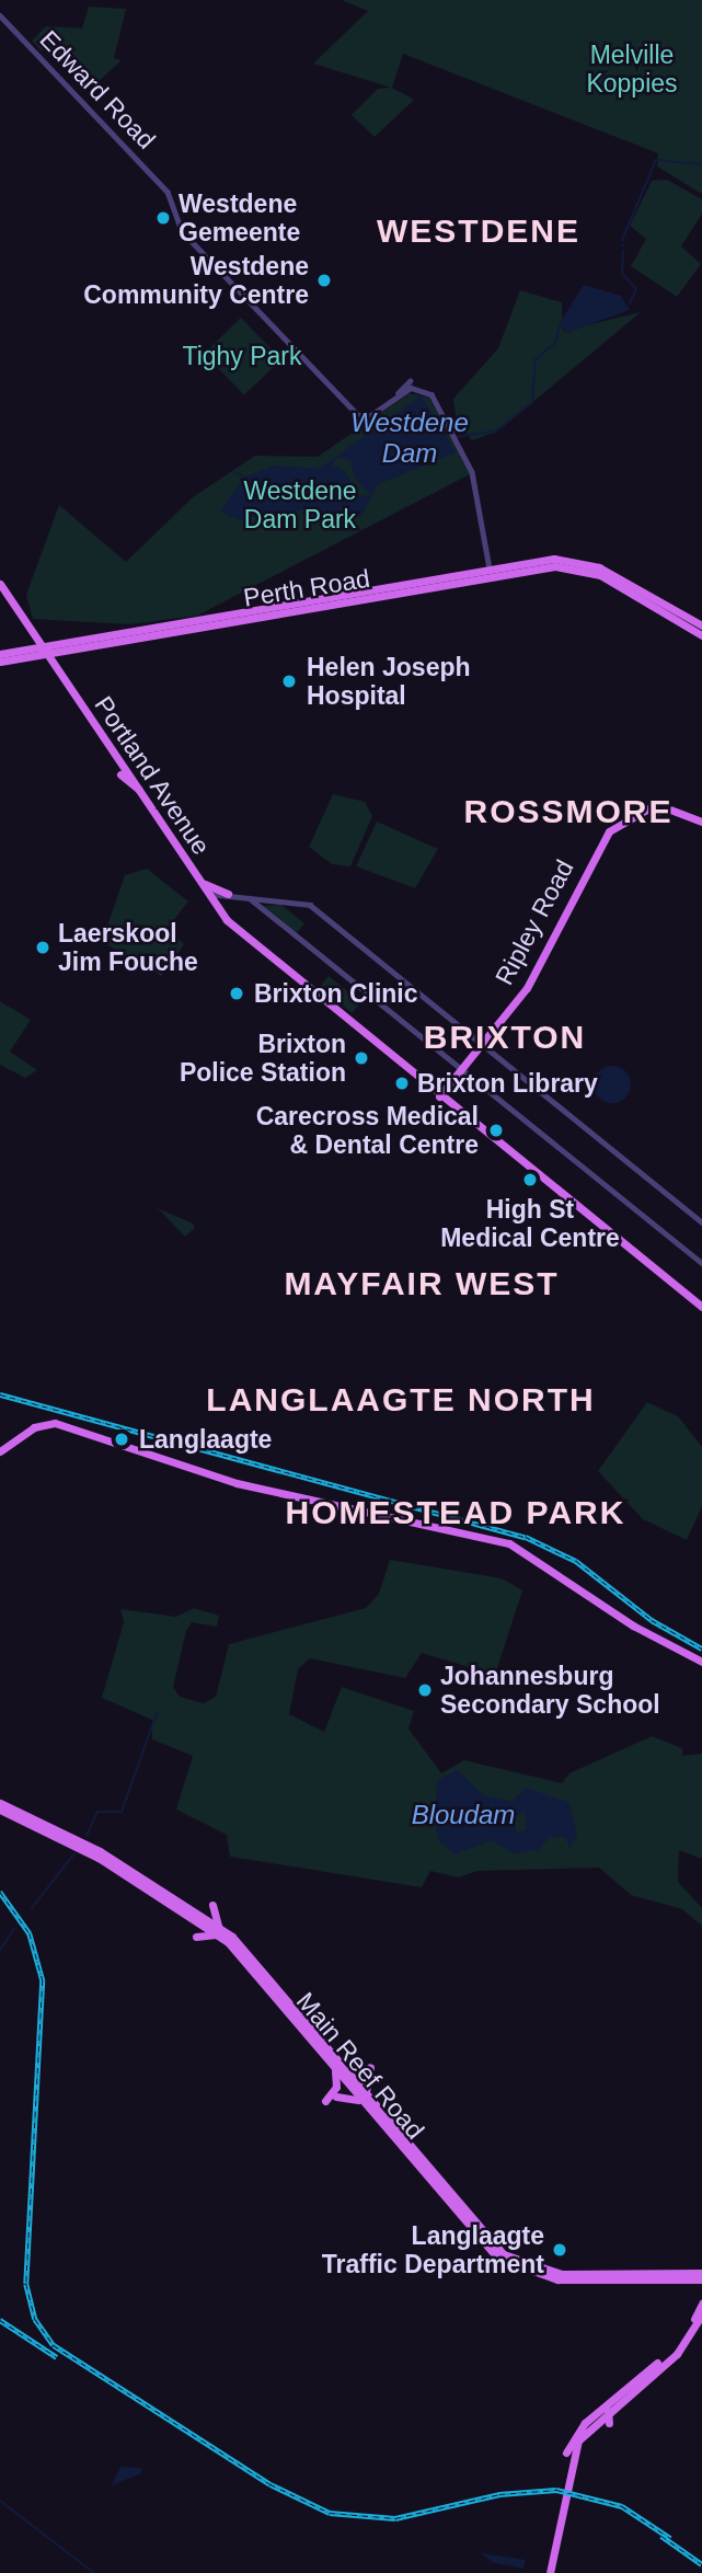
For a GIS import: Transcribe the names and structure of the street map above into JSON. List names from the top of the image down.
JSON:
{
  "streets": {
    "main road": [
      "Perth Road",
      "Portland Avenue",
      "Ripley Road",
      "Main Reef Road"
    ],
    "street": ["Edward Road"]
  },
  "crossings": [
    ["Perth Road", "Portland Avenue"],
    ["Portland Avenue", "Ripley Road"]
  ],
  "districts": [
    "WESTDENE",
    "ROSSMORE",
    "BRIXTON",
    "MAYFAIR WEST",
    "LANGLAAGTE NORTH",
    "HOMESTEAD PARK"
  ],
  "water": ["Westdene Dam", "Bloudam"],
  "parks": ["Melville Koppies", "Tighy Park", "Westdene Dam Park"],
  "places": [
    "Westdene Gemeente",
    "Westdene Community Centre",
    "Helen Joseph Hospital",
    "Laerskool Jim Fouche",
    "Brixton Clinic",
    "Brixton Police Station",
    "Brixton Library",
    "Carecross Medical & Dental Centre",
    "High St Medical Centre",
    "Langlaagte",
    "Johannesburg Secondary School",
    "Langlaagte Traffic Department"
  ]
}
